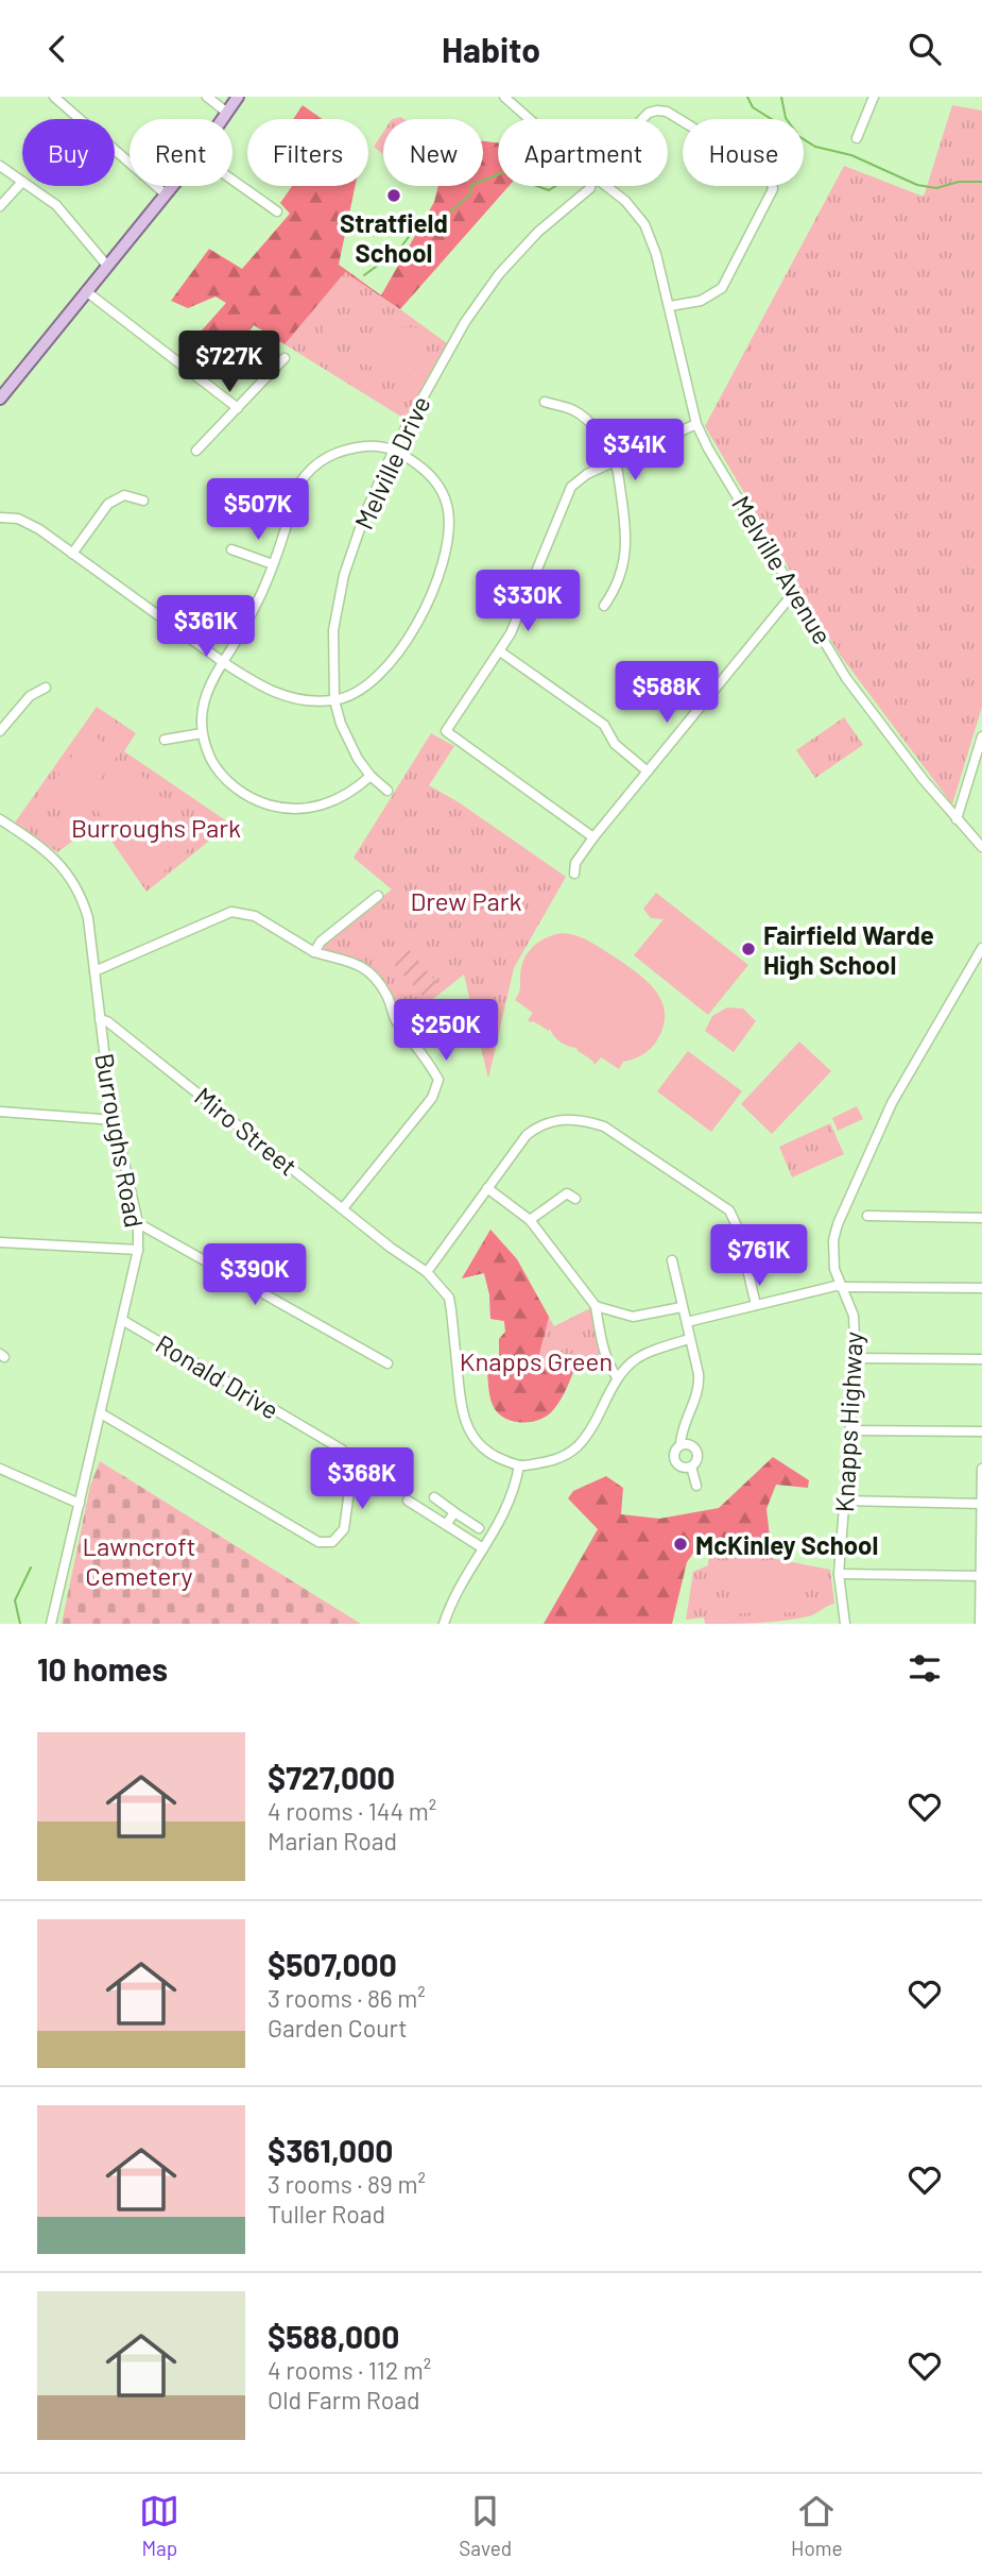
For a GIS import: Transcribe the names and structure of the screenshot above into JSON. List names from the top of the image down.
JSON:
{
  "streets": {
    "street": [
      "Melville Drive",
      "Melville Avenue",
      "Miro Street",
      "Burroughs Road",
      "Ronald Drive",
      "Knapps Highway"
    ]
  },
  "crossings": [
    ["Melville Drive", "Melville Avenue"],
    ["Miro Street", "Burroughs Road"],
    ["Burroughs Road", "Ronald Drive"]
  ],
  "parks": [
    "Burroughs Park",
    "Drew Park",
    "Knapps Green",
    "Lawncroft Cemetery"
  ],
  "places": ["Stratfield School", "Fairfield Warde High School", "McKinley School"],
  "page": {
    "header": "Habito",
    "chip": [
      "Buy",
      "Rent",
      "Filters",
      "New",
      "Apartment",
      "House"
    ],
    "price": [
      "$727K",
      "$341K",
      "$507K",
      "$330K",
      "$361K",
      "$588K",
      "$250K",
      "$761K",
      "$390K",
      "$368K"
    ],
    "heading": "10 homes",
    "list": [
      {
        "name": "$727,000",
        "note": "4 rooms · 144 m² · Marian Road"
      },
      {
        "name": "$507,000",
        "note": "3 rooms · 86 m² · Garden Court"
      },
      {
        "name": "$361,000",
        "note": "3 rooms · 89 m² · Tuller Road"
      },
      {
        "name": "$588,000",
        "note": "4 rooms · 112 m² · Old Farm Road"
      }
    ],
    "tabs": ["Map", "Saved", "Home"]
  }
}
